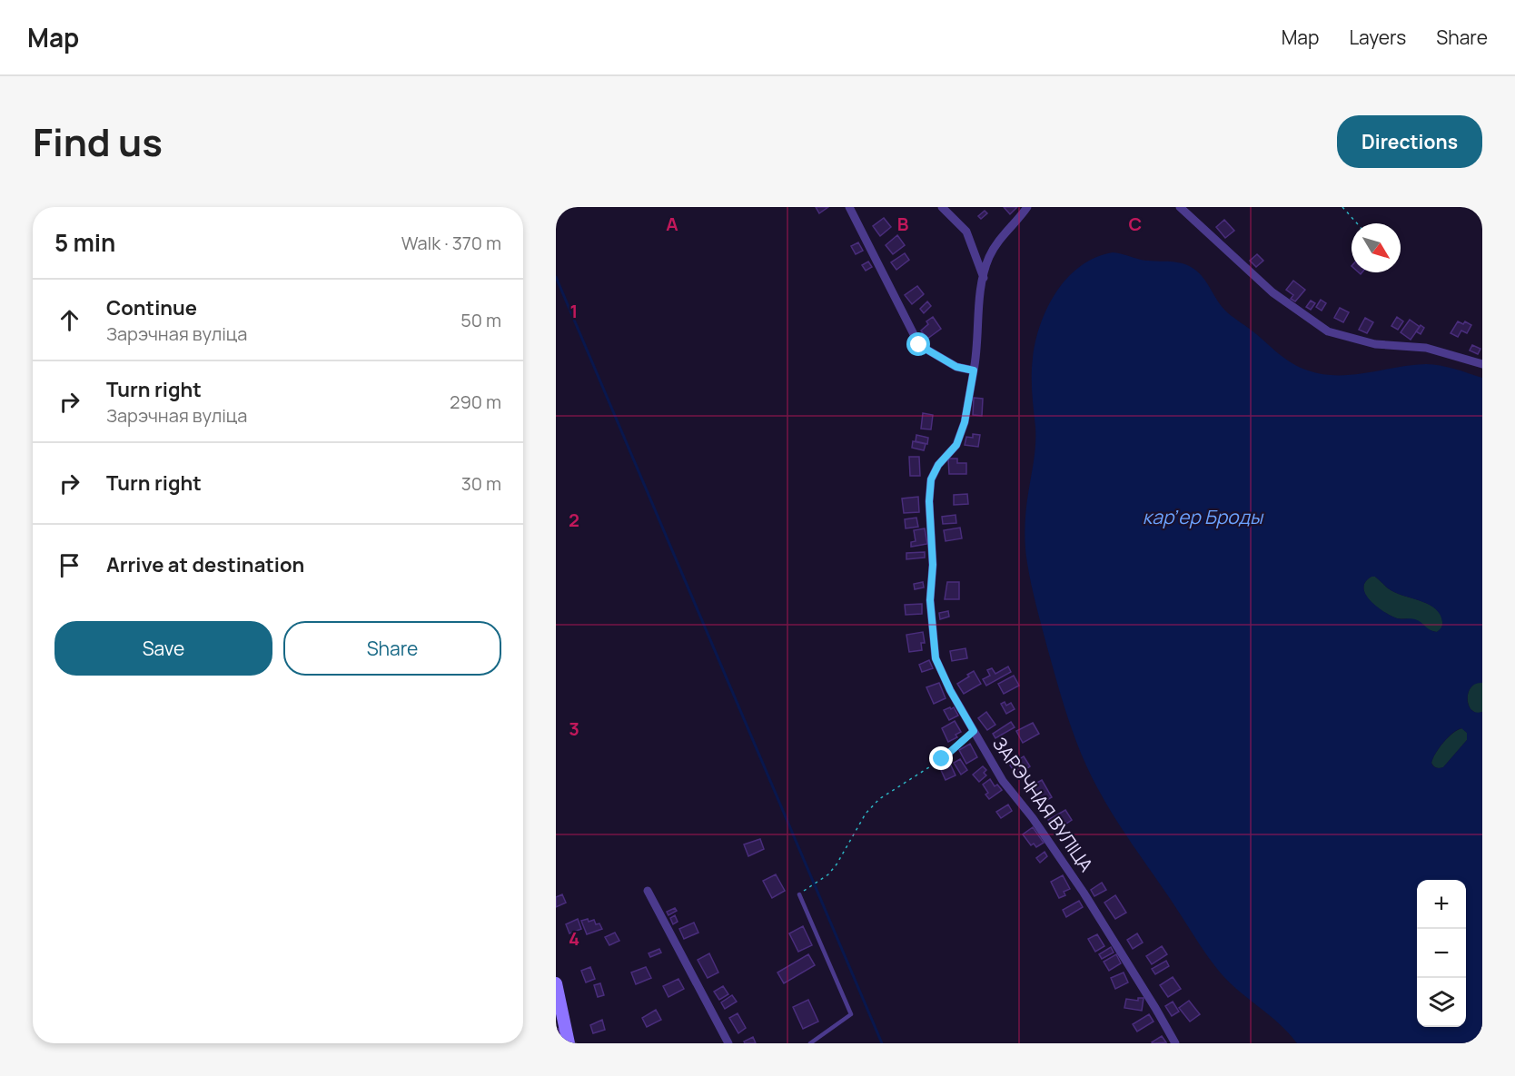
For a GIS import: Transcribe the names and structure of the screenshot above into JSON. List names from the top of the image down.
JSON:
{
  "streets": {
    "street": ["ЗАРЭЧНАЯ ВУЛІЦА"]
  },
  "water": ["карʼер Броды"],
  "north": "bottom right",
  "page": {
    "header": "Map",
    "nav": ["Map", "Layers", "Share"],
    "title": "Find us",
    "buttons": [
      "Directions",
      ["Save", "Share"]
    ],
    "heading": ["5 min", "Walk · 370 m"],
    "list": [
      ["Continue", "Зарэчная вуліца", "50 m"],
      ["Turn right", "Зарэчная вуліца", "290 m"],
      ["Turn right", "30 m"],
      "Arrive at destination"
    ],
    "map_buttons": ["+", "−"]
  },
  "grid": {
    "columns": ["A", "B", "C"],
    "rows": [
      "1",
      "2",
      "3",
      "4"
    ]
  }
}
